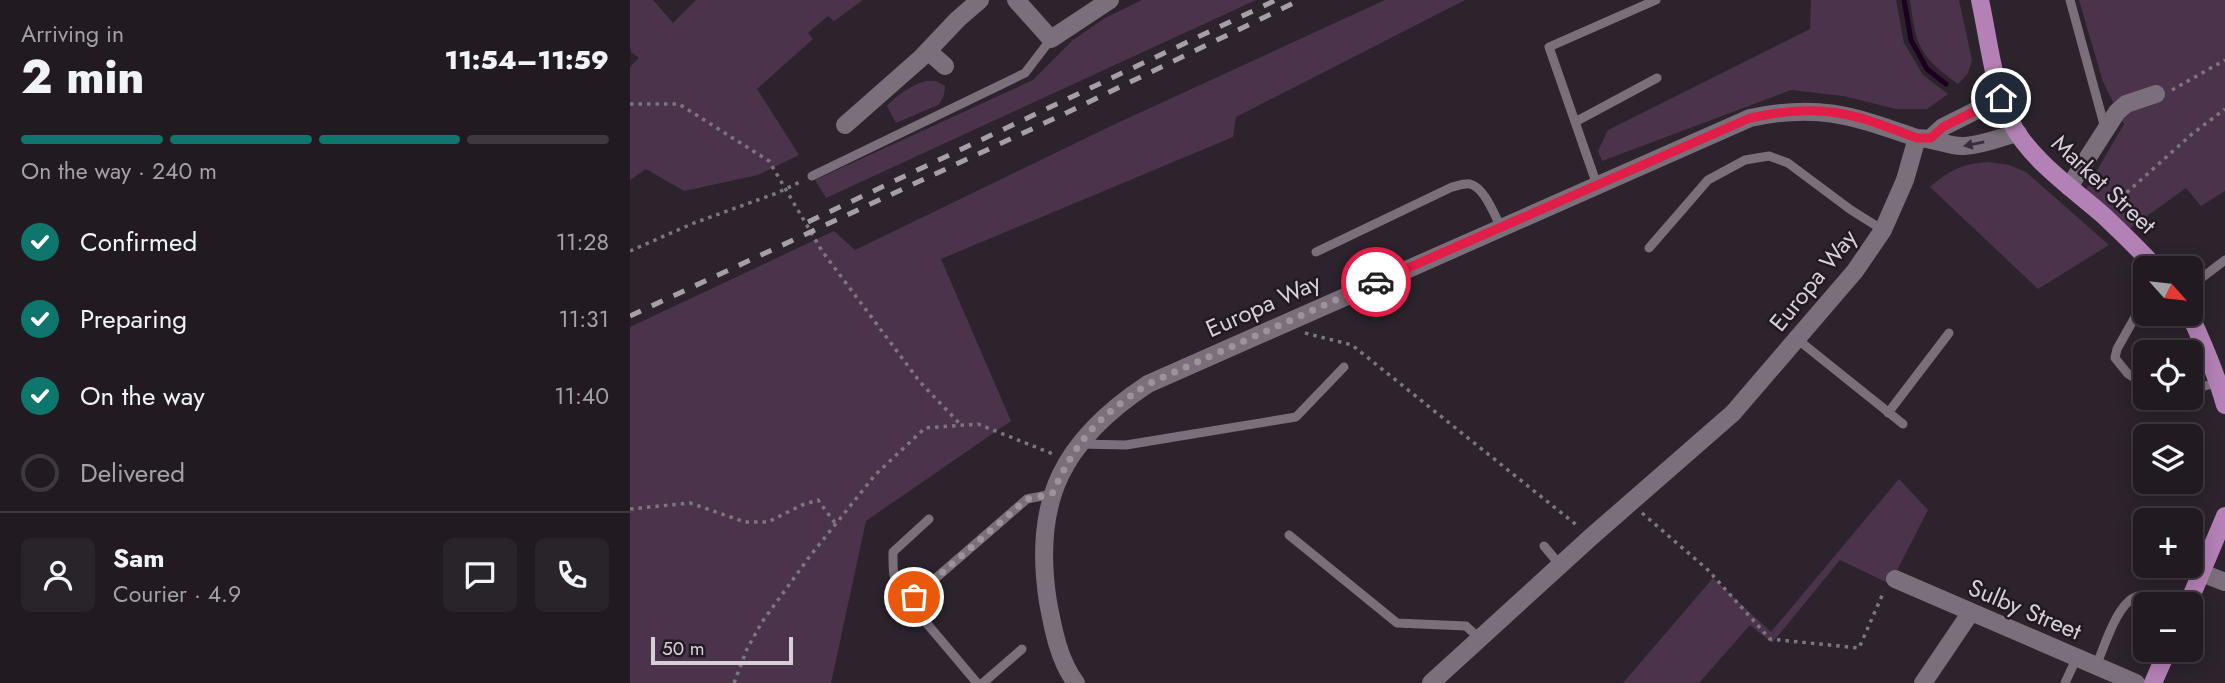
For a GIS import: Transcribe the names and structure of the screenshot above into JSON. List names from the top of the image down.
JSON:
{
  "streets": {
    "main road": ["Market Street"],
    "street": ["Europa Way", "Sulby Street"]
  },
  "crossings": [
    ["Market Street", "Europa Way"]
  ],
  "scale_bar": "50 m",
  "north": "bottom right",
  "page": {
    "heading": ["2 min", "Arriving in", "11:54–11:59"],
    "panel": ["Sam", "Courier · 4.9"],
    "bar": "On the way · 240 m",
    "list": [
      ["Confirmed", "11:28"],
      ["Preparing", "11:31"],
      ["On the way", "11:40"],
      "Delivered"
    ],
    "map_buttons": ["+", "−"],
    "scale": "50 m"
  }
}
